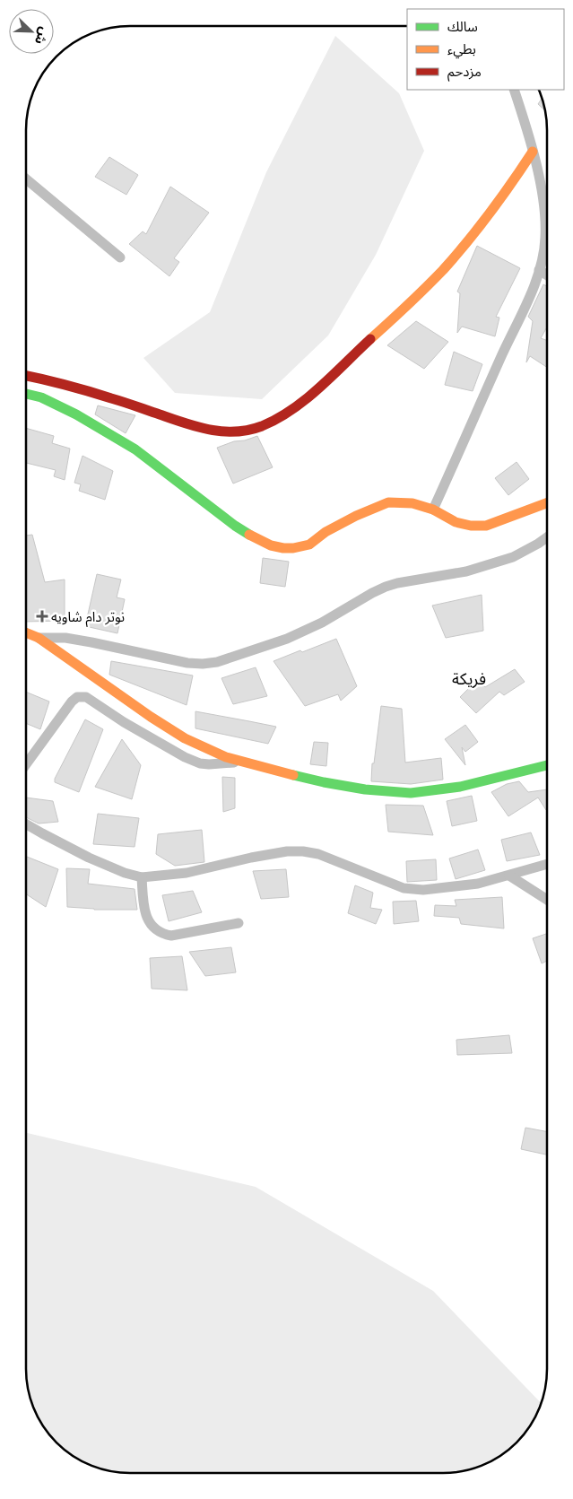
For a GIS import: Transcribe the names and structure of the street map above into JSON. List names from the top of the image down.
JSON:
{
  "districts": ["فريكة"],
  "places": {
    "health": ["نوتر دام شاويه"]
  },
  "legend": ["سالك", "بطيء", "مزدحم"],
  "north": "bottom right"
}
